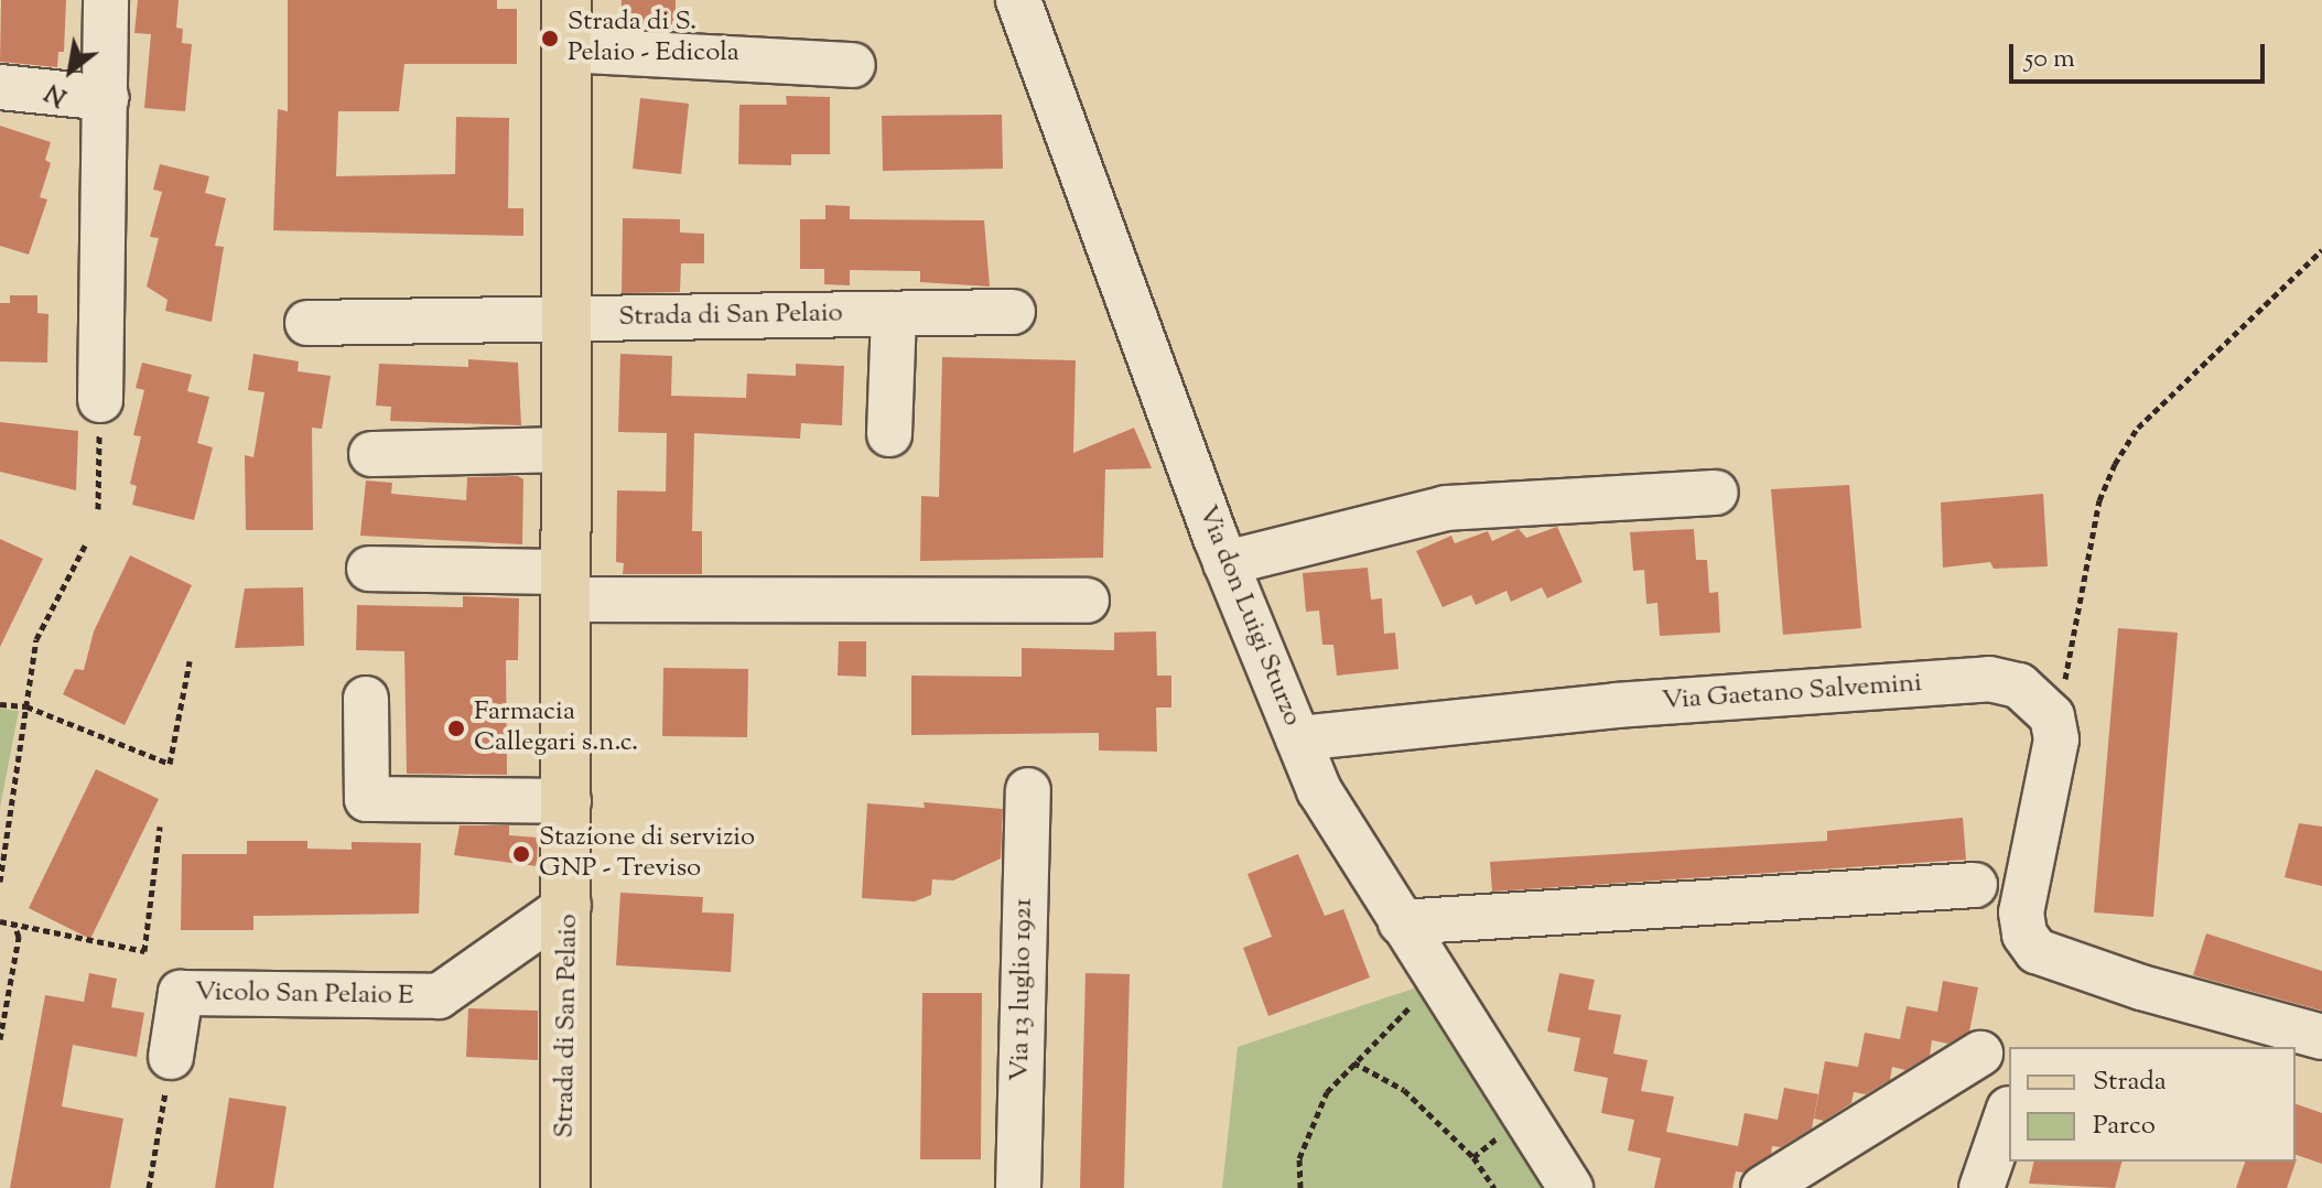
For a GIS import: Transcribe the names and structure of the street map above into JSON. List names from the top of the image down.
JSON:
{
  "streets": {
    "main road": ["Strada di San Pelaio"],
    "street": [
      "Via don Luigi Sturzo",
      "Via Gaetano Salvemini",
      "Via 13 luglio 1921",
      "Vicolo San Pelaio E"
    ]
  },
  "crossings": [
    ["Strada di San Pelaio", "Vicolo San Pelaio E"],
    ["Via don Luigi Sturzo", "Via Gaetano Salvemini"]
  ],
  "places": ["Strada di S. Pelaio - Edicola", "Farmacia Callegari s.n.c.", "Stazione di servizio GNP - Treviso"],
  "legend": ["Strada", "Parco"],
  "scale_bar": "50 m",
  "north": "bottom left"
}
